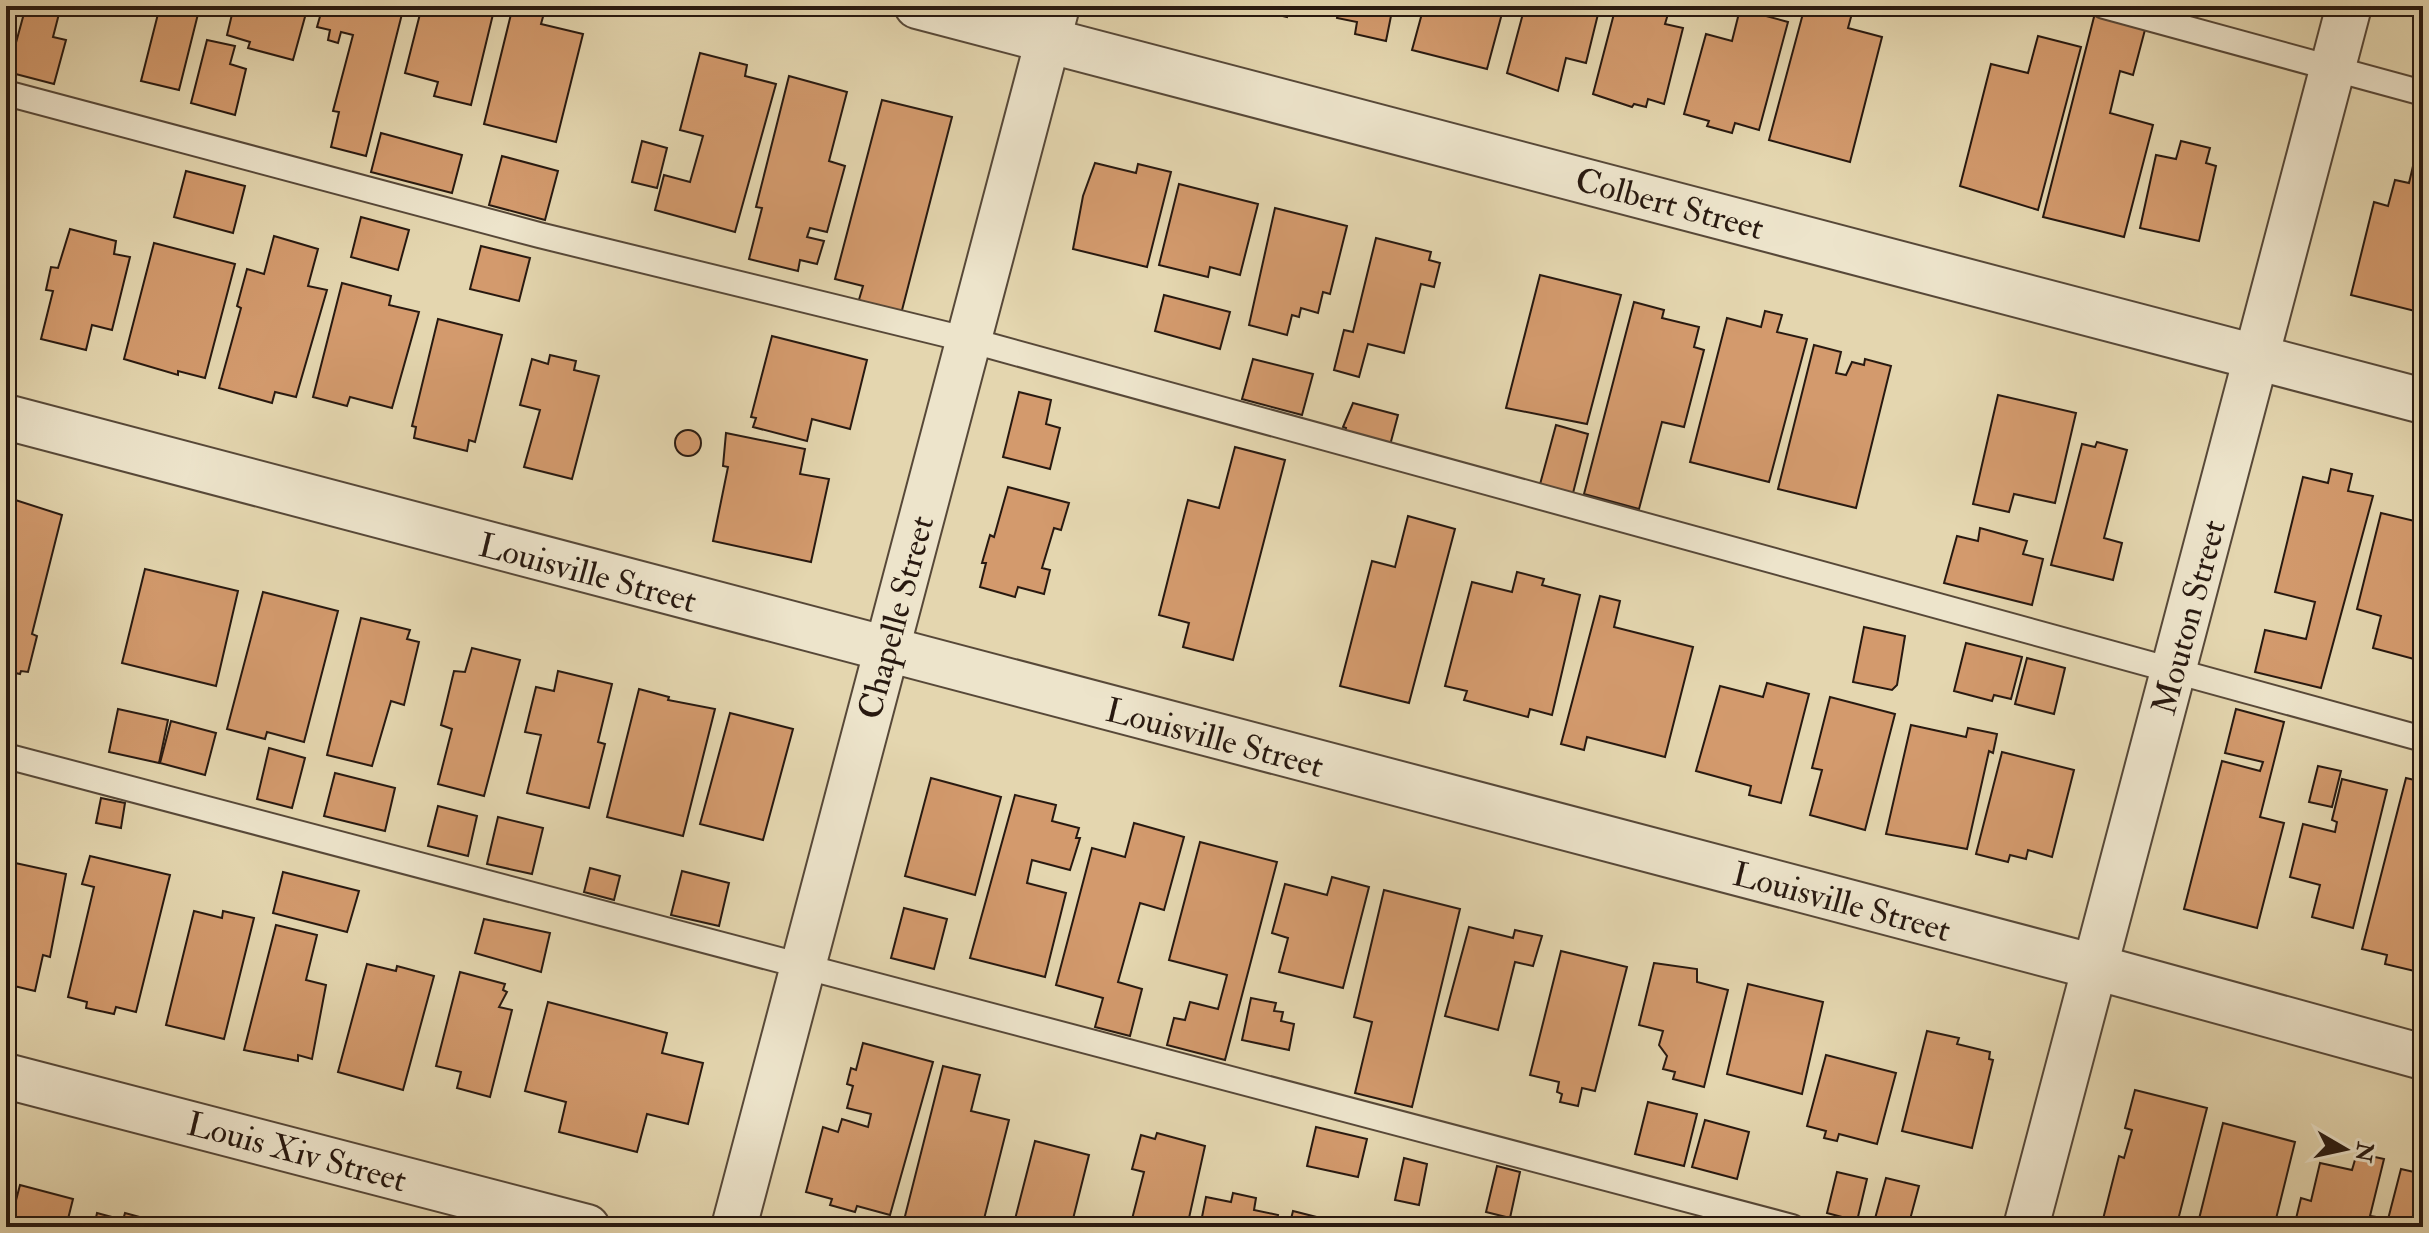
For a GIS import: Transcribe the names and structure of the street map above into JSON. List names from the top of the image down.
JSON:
{
  "streets": {
    "street": [
      "Colbert Street",
      "Louisville Street",
      "Chapelle Street",
      "Mouton Street",
      "Louis Xiv Street"
    ]
  },
  "crossings": [
    ["Colbert Street", "Chapelle Street"],
    ["Colbert Street", "Mouton Street"],
    ["Louisville Street", "Chapelle Street"],
    ["Louisville Street", "Mouton Street"]
  ],
  "north": "right"
}
